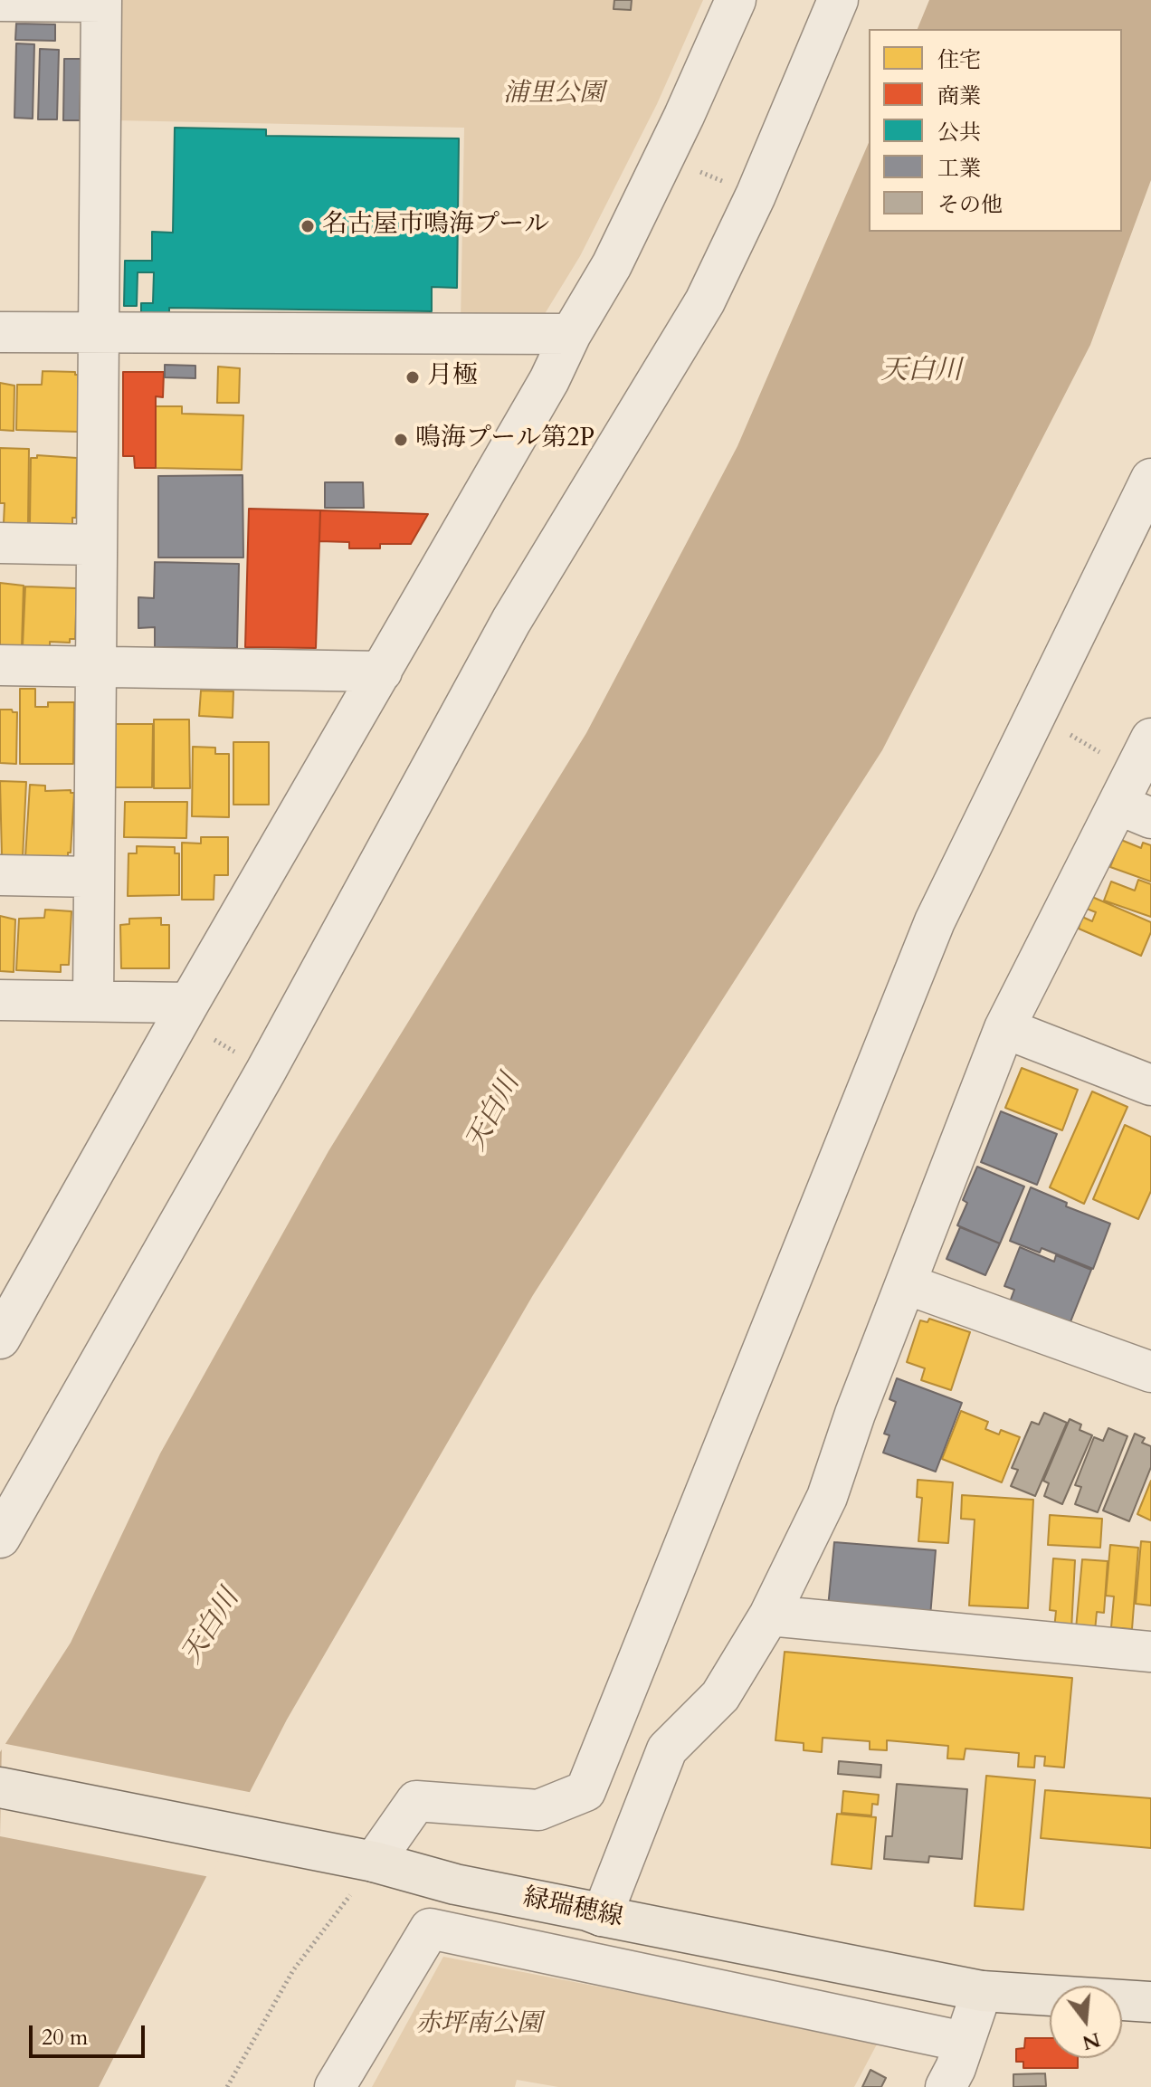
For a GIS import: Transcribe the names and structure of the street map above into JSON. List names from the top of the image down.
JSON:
{
  "streets": {
    "main road": ["緑瑞穂線"]
  },
  "water": ["天白川"],
  "parks": ["浦里公園", "赤坪南公園"],
  "places": ["名古屋市鳴海プール", "月極", "鳴海プール第2P"],
  "legend": [
    "住宅",
    "商業",
    "公共",
    "工業",
    "その他"
  ],
  "scale_bar": "20 m",
  "north": "bottom"
}
